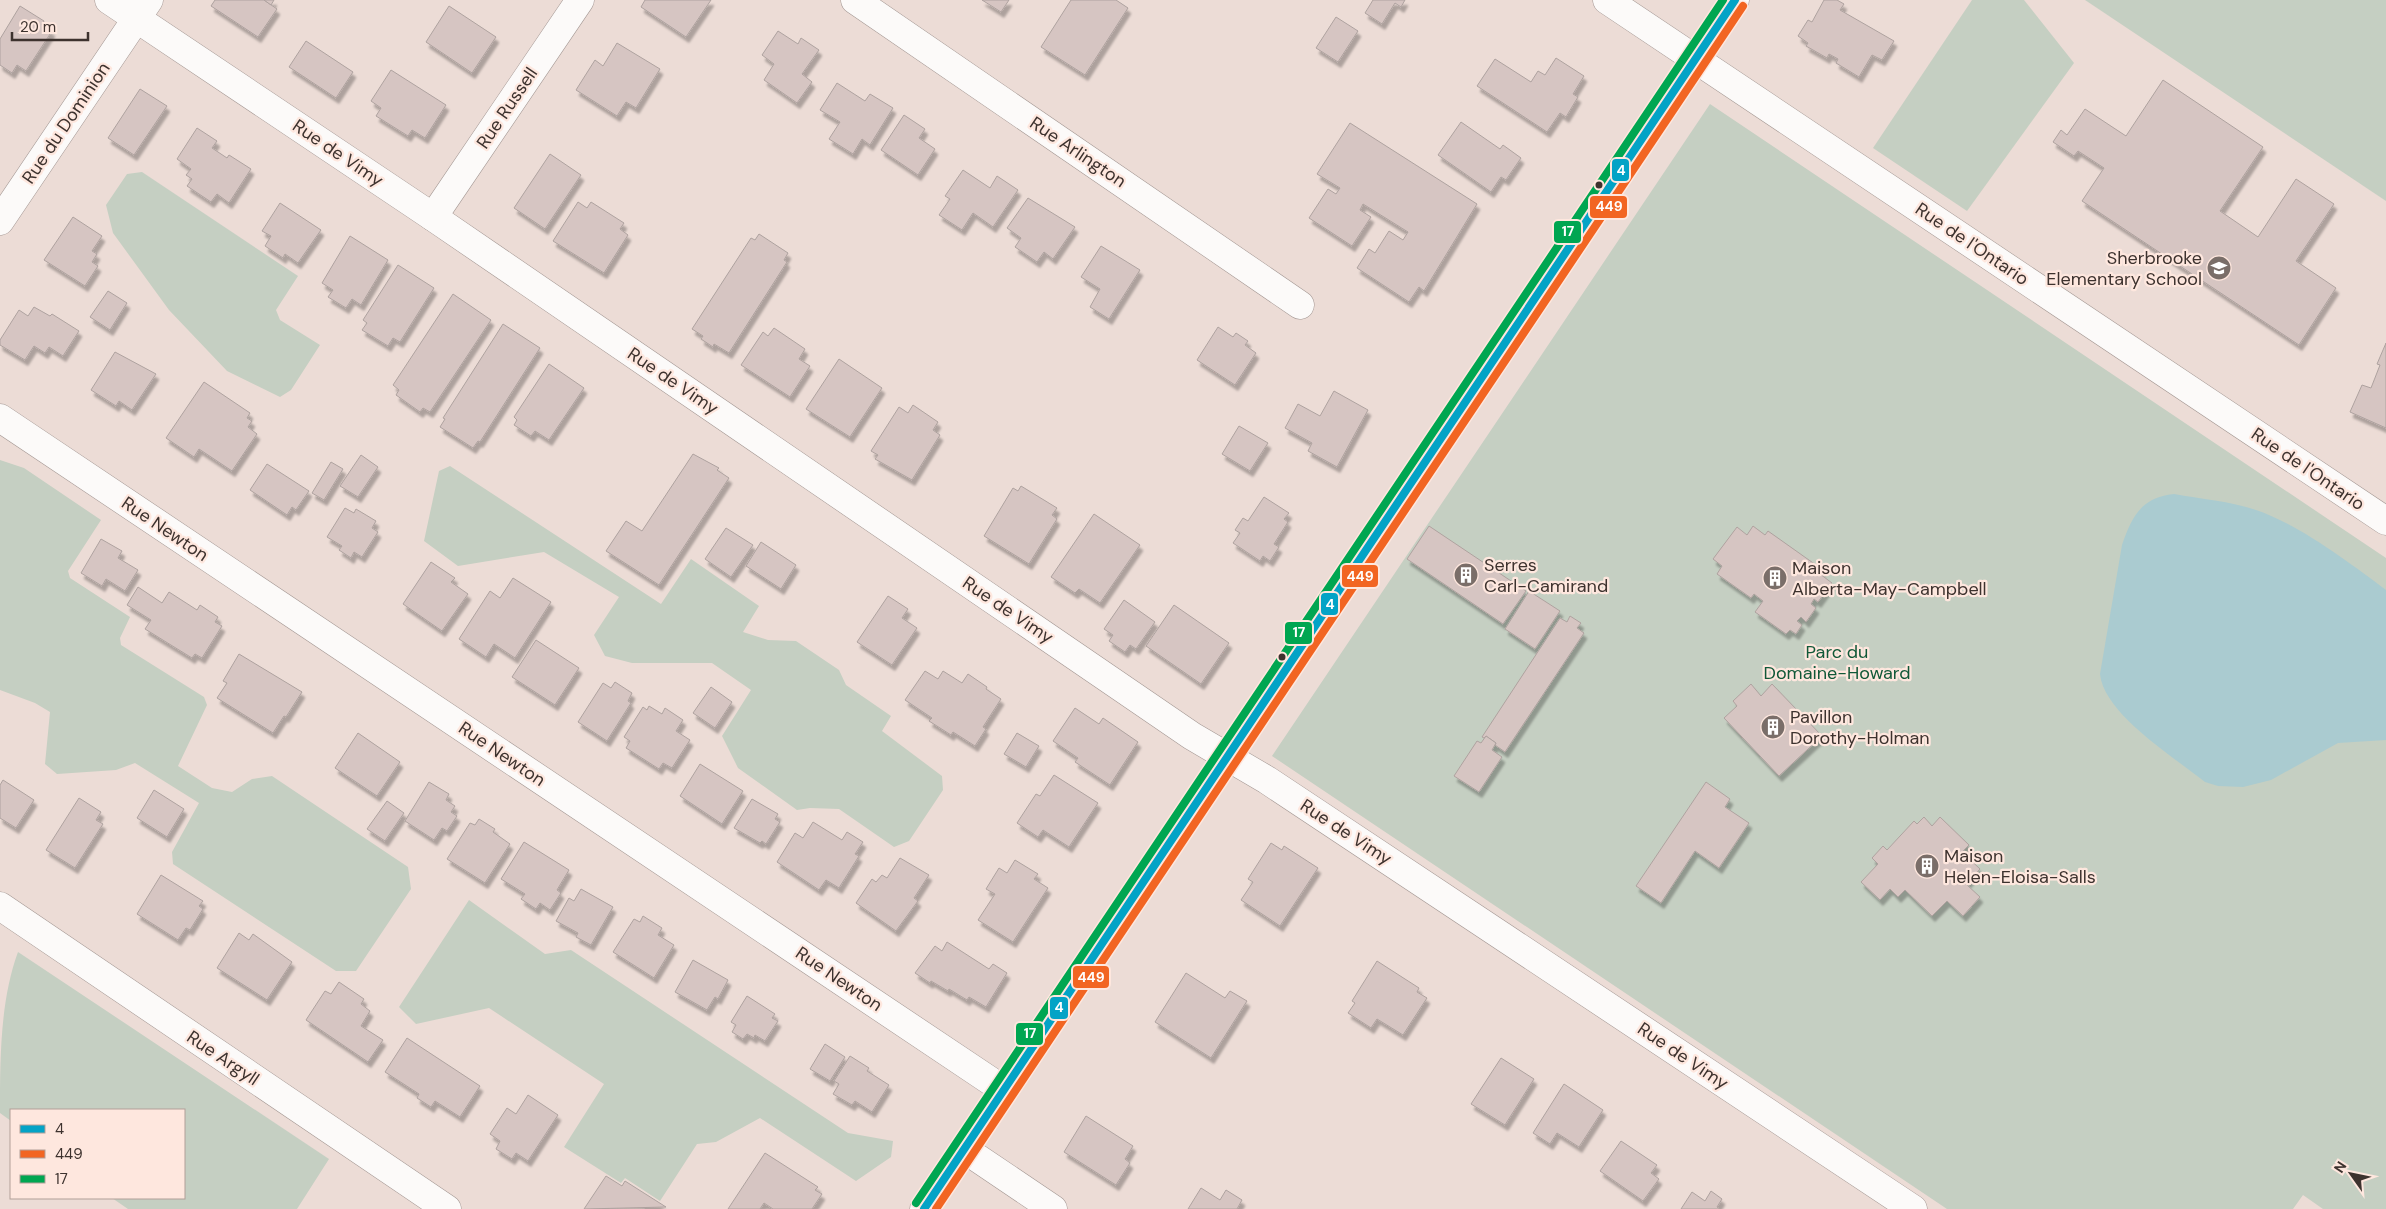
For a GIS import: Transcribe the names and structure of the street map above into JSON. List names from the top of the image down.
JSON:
{
  "streets": {
    "street": [
      "Rue Russell",
      "Rue du Dominion",
      "Rue Arlington",
      "Rue de Vimy",
      "Rue de l'Ontario",
      "Rue Newton",
      "Rue Argyll"
    ]
  },
  "crossings": [
    ["Rue Russell", "Rue de Vimy"],
    ["Rue du Dominion", "Rue de Vimy"]
  ],
  "parks": ["Parc du Domaine-Howard"],
  "places": {
    "school or university": ["Sherbrooke Elementary School"],
    "building": [
      "Serres Carl-Camirand",
      "Maison Alberta-May-Campbell",
      "Pavillon Dorothy-Holman",
      "Maison Helen-Eloisa-Salls"
    ]
  },
  "lines": ["transit line 4", "transit line 17", "transit line 449"],
  "legend": ["4", "449", "17"],
  "scale_bar": "20 m",
  "north": "top left"
}
